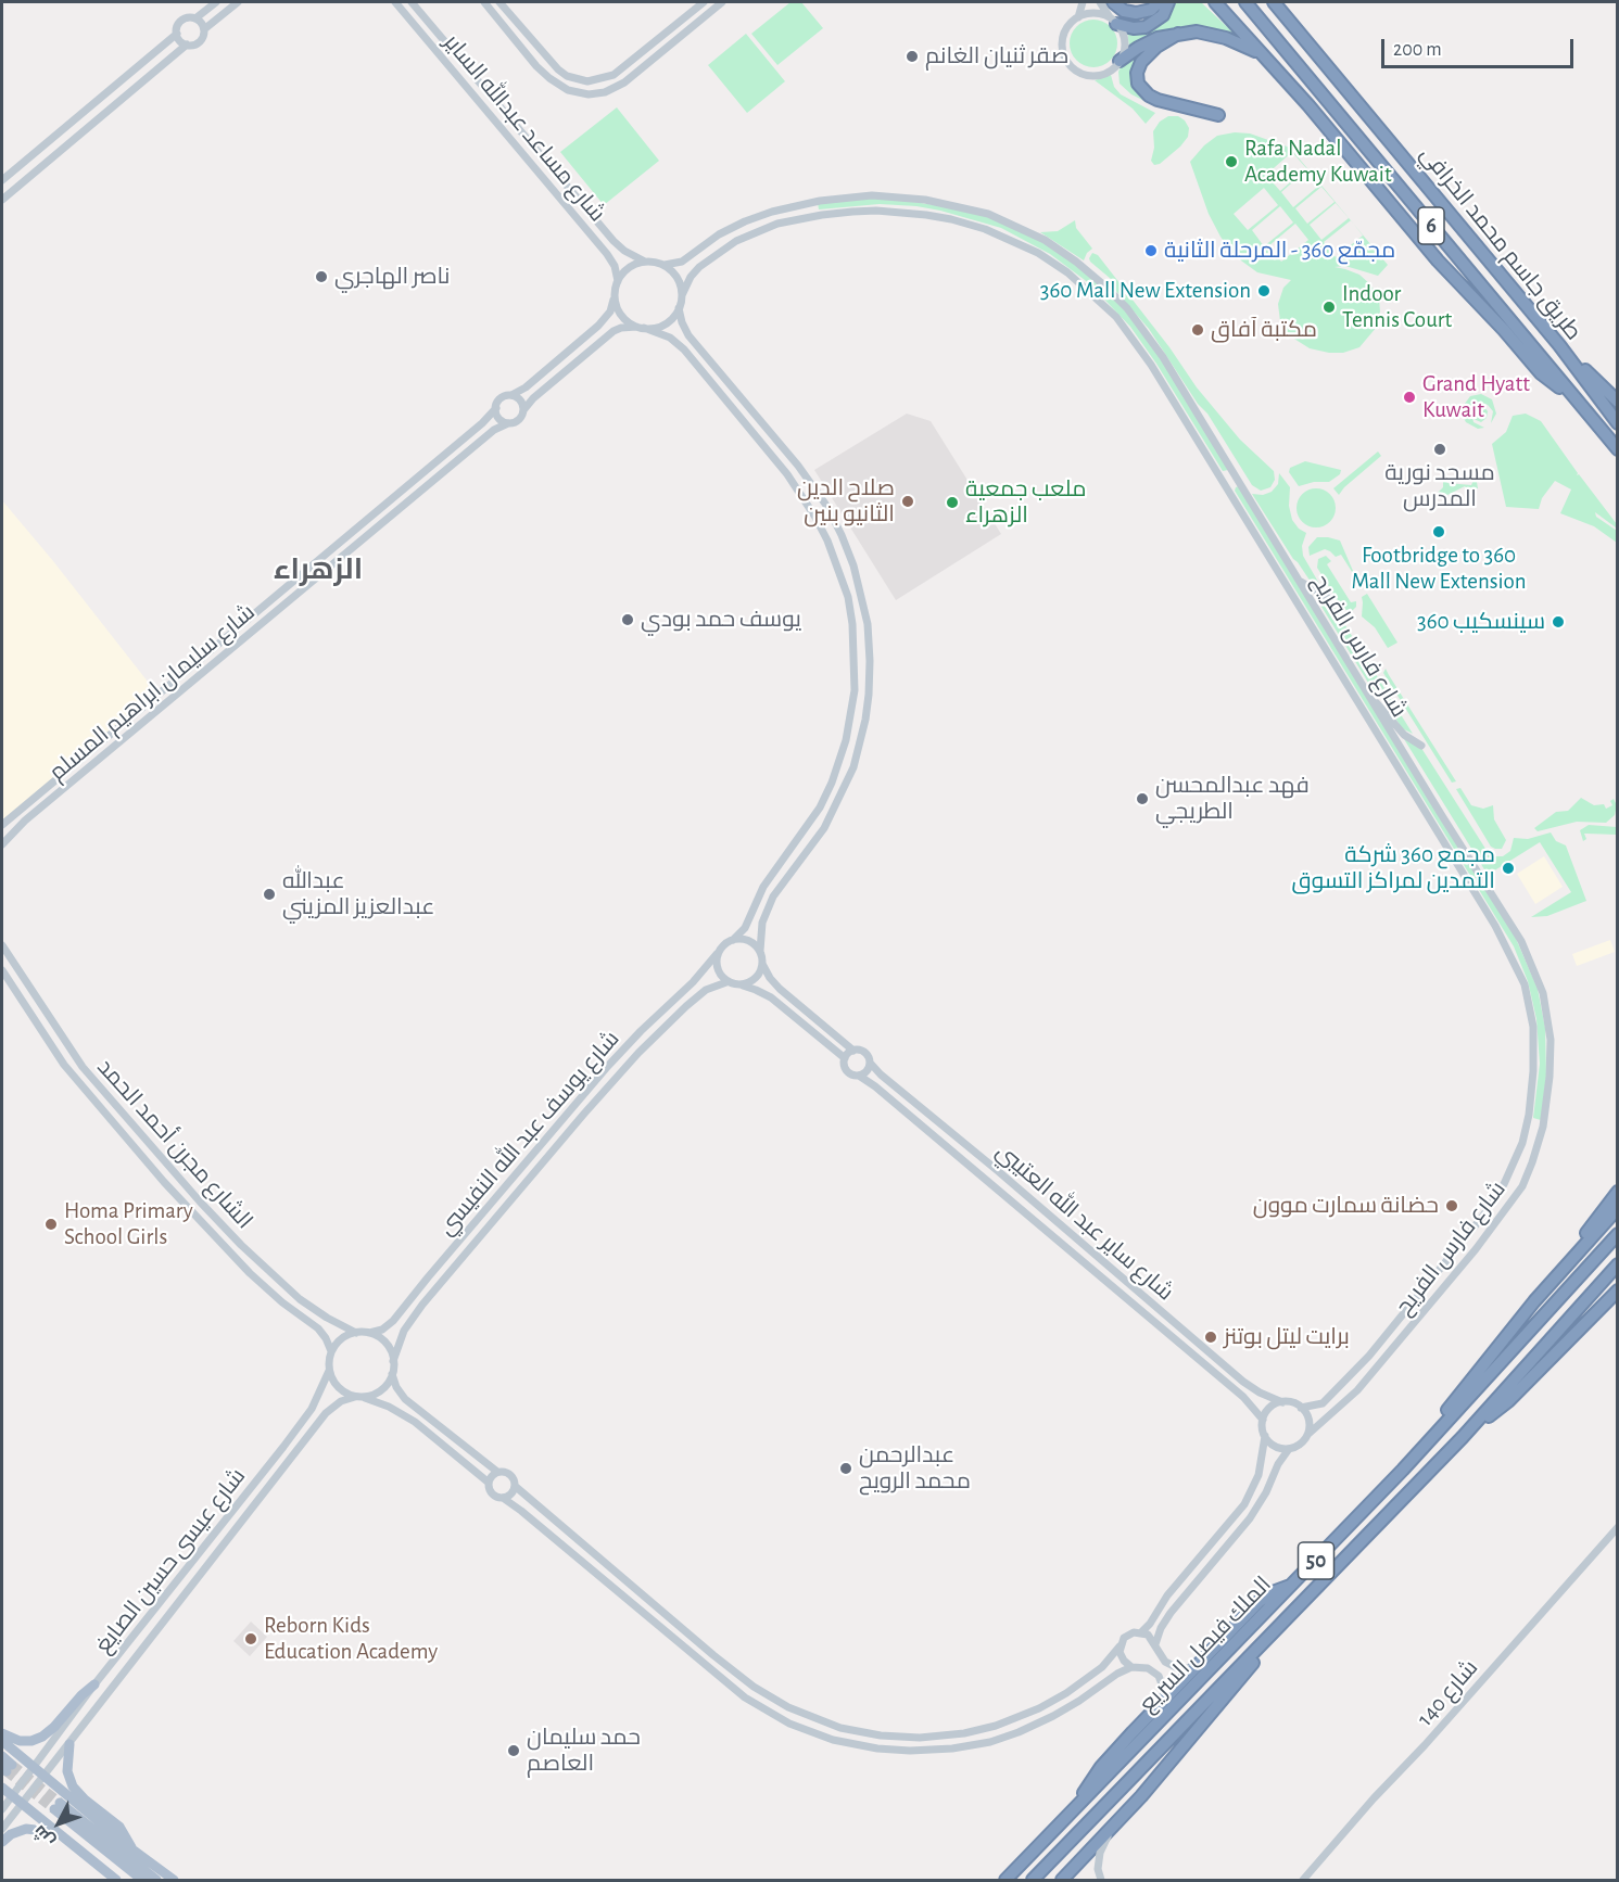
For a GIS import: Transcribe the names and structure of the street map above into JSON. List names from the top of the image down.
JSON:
{
  "streets": {
    "highway": [
      "6",
      "طريق جاسم محمد الخرافي",
      "50",
      "الملك فيصل السريع"
    ],
    "street": [
      "شارع مساعد عبدالله الساير",
      "شارع فارس الفريح",
      "شارع سليمان ابراهيم المسلم",
      "شارع يوسف عبد الله النفيسي",
      "الشارع مجرن أحمد الحمد",
      "شارع ساير عبد الله العتيبي",
      "شارع عيسى حسين الصايغ",
      "شارع 140"
    ]
  },
  "crossings": [
    ["شارع مساعد عبدالله الساير", "شارع فارس الفريح"],
    ["شارع فارس الفريح", "شارع ساير عبد الله العتيبي"],
    ["شارع يوسف عبد الله النفيسي", "الشارع مجرن أحمد الحمد"],
    ["شارع يوسف عبد الله النفيسي", "شارع عيسى حسين الصايغ"],
    ["الشارع مجرن أحمد الحمد", "شارع عيسى حسين الصايغ"]
  ],
  "districts": ["الزهراء"],
  "places": [
    "صقر ثنيان الغانم",
    "Rafa Nadal Academy Kuwait",
    "مجمّع 360 - المرحلة الثانية",
    "ناصر الهاجري",
    "360 Mall New Extension",
    "Indoor Tennis Court",
    "مكتبة آفاق",
    "Grand Hyatt Kuwait",
    "مسجد نورية المدرس",
    "صلاح الدين الثانيو بنين",
    "ملعب جمعية الزهراء",
    "Footbridge to 360 Mall New Extension",
    "يوسف حمد بودي",
    "سينسكيب 360",
    "فهد عبدالمحسن الطريجي",
    "مجمع 360 شركة التمدين لمراكز التسوق",
    "عبدالله عبدالعزيز المزيني",
    "حضانة سمارت موون",
    "Homa Primary School Girls",
    "برايت ليتل بوتنز",
    "عبدالرحمن محمد الرويح",
    "Reborn Kids Education Academy",
    "حمد سليمان العاصم"
  ],
  "scale_bar": "200 m",
  "north": "bottom left"
}
